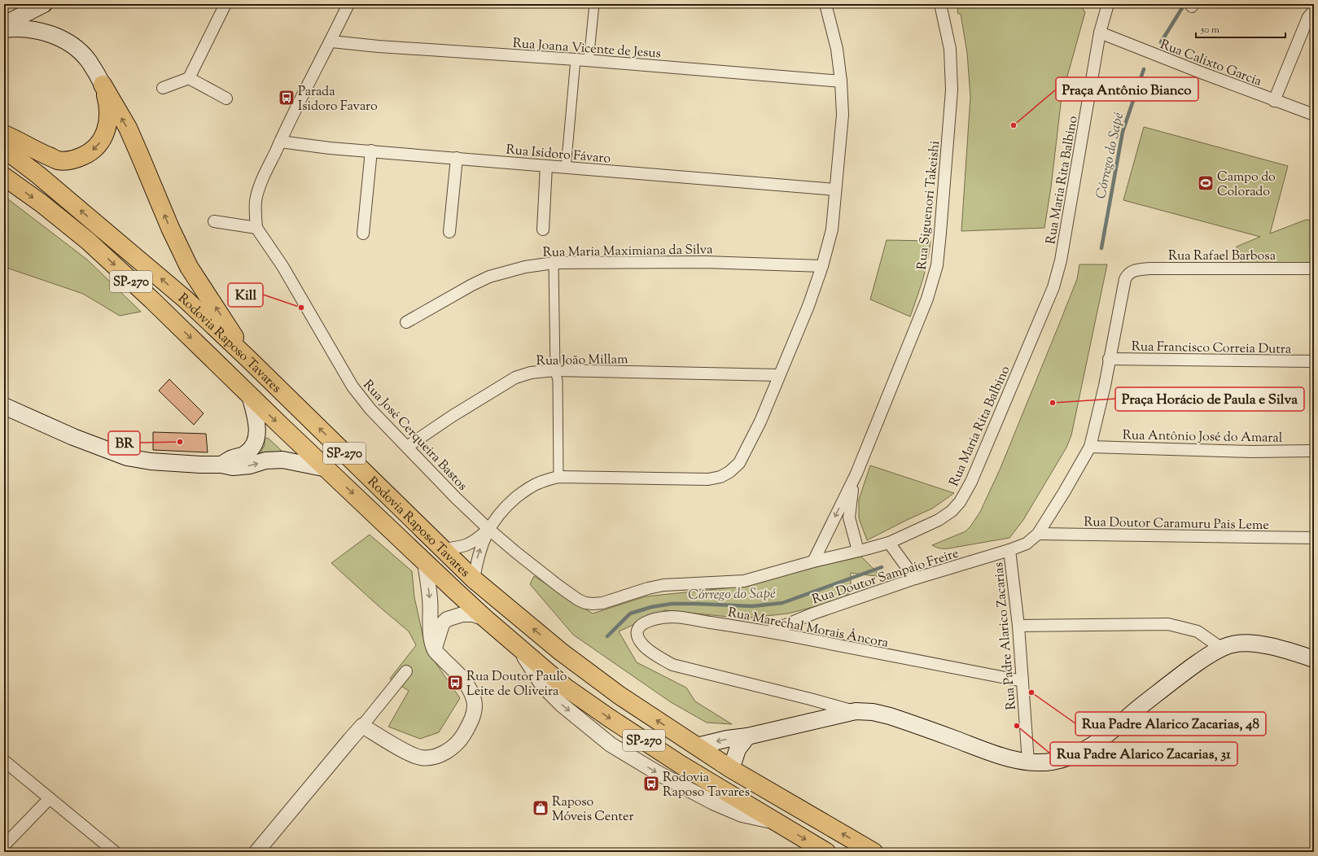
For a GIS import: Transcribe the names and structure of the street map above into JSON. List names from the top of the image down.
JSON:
{
  "streets": {
    "highway": ["SP-270", "Rodovia Raposo Tavares"],
    "street": [
      "Rua Joana Vicente de Jesus",
      "Rua Calixto Garcia",
      "Rua Isidoro Fávaro",
      "Rua Maria Rita Balbino",
      "Rua Siguenori Takeishi",
      "Rua Maria Maximiana da Silva",
      "Rua Rafael Barbosa",
      "Rua Francisco Correia Dutra",
      "Rua João Millam",
      "Rua José Cerqueira Bastos",
      "Rua Antônio José do Amaral",
      "Rua Doutor Caramuru Pais Leme",
      "Rua Doutor Sampaio Freire",
      "Rua Marechal Morais Âncora",
      "Rua Padre Alarico Zacarias"
    ]
  },
  "crossings": [
    ["Rua Calixto Garcia", "Rua Maria Rita Balbino"],
    ["Rua Maria Rita Balbino", "Rua Siguenori Takeishi"],
    ["Rua Maria Rita Balbino", "Rua José Cerqueira Bastos"],
    ["Rua Rafael Barbosa", "Rua Padre Alarico Zacarias"],
    ["Rua Francisco Correia Dutra", "Rua Padre Alarico Zacarias"],
    ["Rua João Millam", "Rua José Cerqueira Bastos"],
    ["Rua Antônio José do Amaral", "Rua Padre Alarico Zacarias"],
    ["Rua Doutor Caramuru Pais Leme", "Rua Padre Alarico Zacarias"],
    ["Rua Doutor Sampaio Freire", "Rua Marechal Morais Âncora"],
    ["Rua Doutor Sampaio Freire", "Rua Padre Alarico Zacarias"],
    ["Rua Marechal Morais Âncora", "Rua Padre Alarico Zacarias"]
  ],
  "water": ["Córrego do Sapé"],
  "places": {
    "bus stop": ["Parada Isidoro Favaro", "Rua Doutor Paulo Leite de Oliveira", "Rodovia Raposo Tavares"],
    "other": [
      "Praça Antônio Bianco",
      "Kill",
      "Praça Horácio de Paula e Silva",
      "BR",
      "Rua Padre Alarico Zacarias, 48",
      "Rua Padre Alarico Zacarias, 31"
    ],
    "sports": ["Campo do Colorado"],
    "shop": ["Raposo Móveis Center"]
  },
  "scale_bar": "50 m"
}
